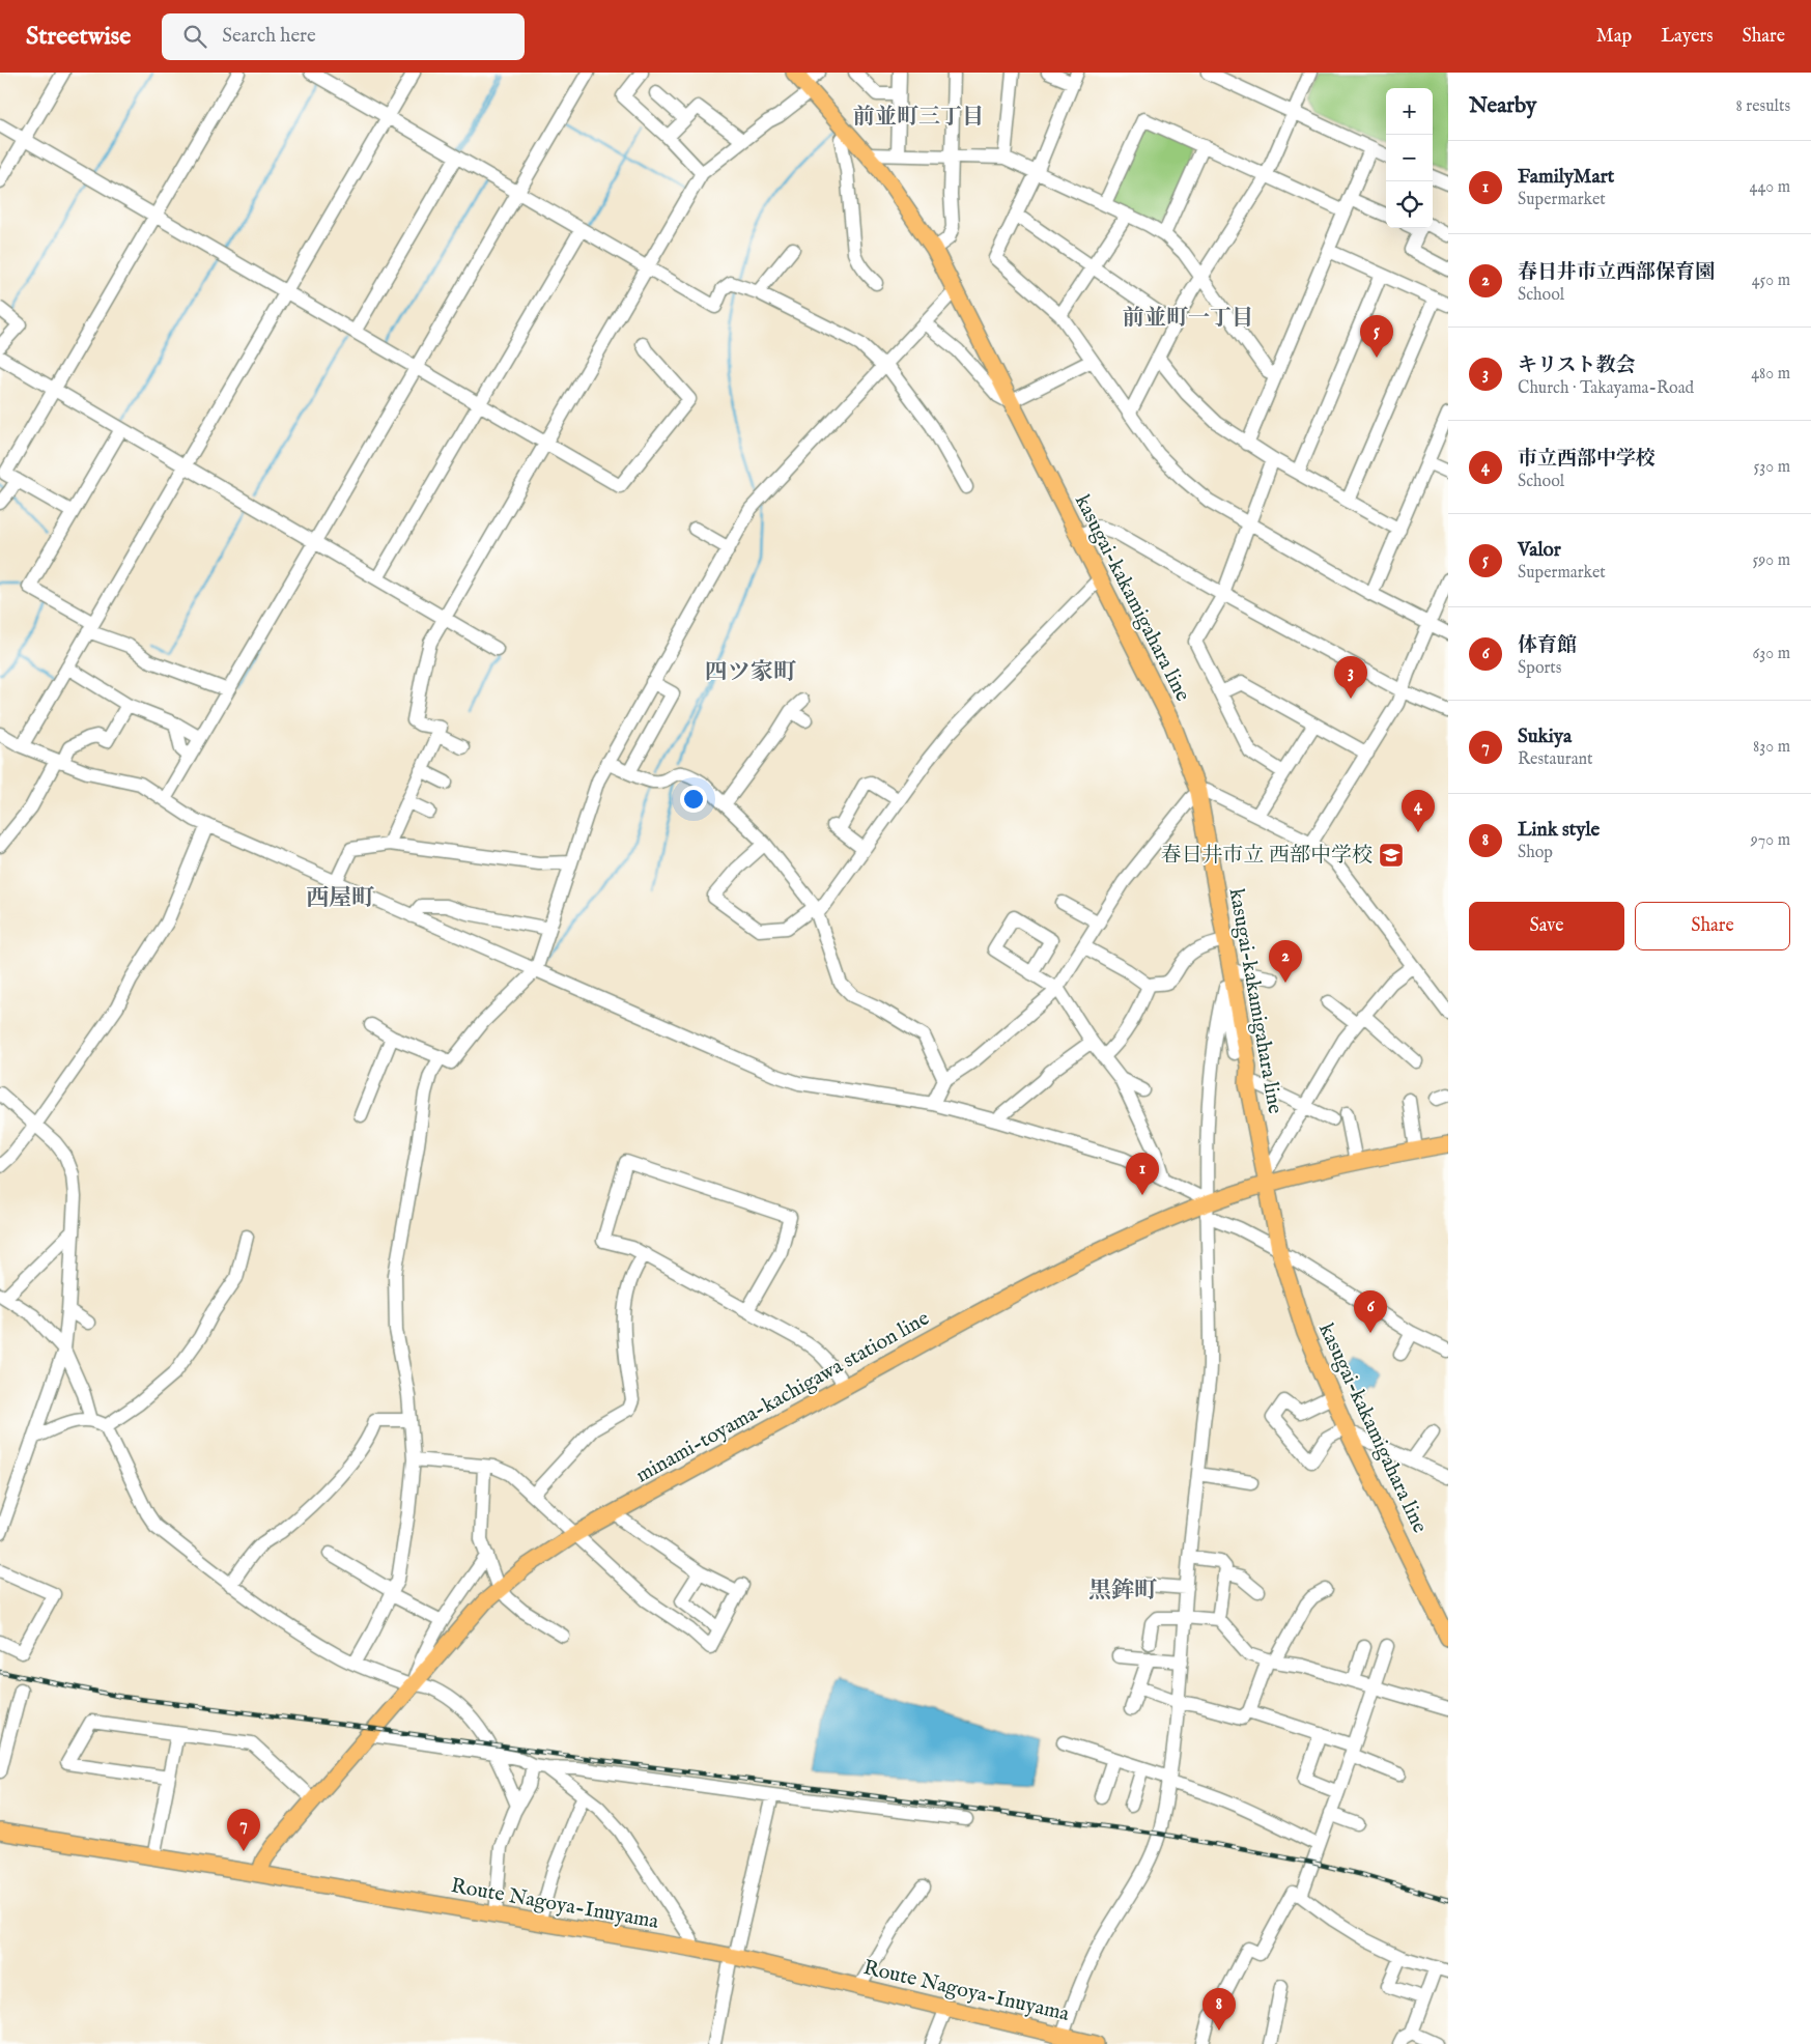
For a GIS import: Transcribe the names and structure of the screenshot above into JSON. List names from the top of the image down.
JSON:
{
  "streets": {
    "main road": ["kasugai-kakamigahara line", "minami-toyama-kachigawa station line", "Route Nagoya-Inuyama"]
  },
  "crossings": [
    ["kasugai-kakamigahara line", "minami-toyama-kachigawa station line"],
    ["minami-toyama-kachigawa station line", "Route Nagoya-Inuyama"]
  ],
  "districts": [
    "前並町三丁目",
    "前並町一丁目",
    "四ツ家町",
    "西屋町",
    "黒鉾町"
  ],
  "places": {
    "school or university": ["春日井市立 西部中学校"]
  },
  "page": {
    "header": "Streetwise",
    "search": "Search here",
    "nav": ["Map", "Layers", "Share"],
    "heading": ["Nearby", "8 results"],
    "map_buttons": ["+", "−"],
    "list": [
      {
        "mark": "1",
        "name": "FamilyMart",
        "note": "Supermarket",
        "value": "440 m"
      },
      {
        "mark": "2",
        "name": "春日井市立西部保育園",
        "note": "School",
        "value": "450 m"
      },
      {
        "mark": "3",
        "name": "キリスト教会",
        "note": "Church · Takayama-Road",
        "value": "480 m"
      },
      {
        "mark": "4",
        "name": "市立西部中学校",
        "note": "School",
        "value": "530 m"
      },
      {
        "mark": "5",
        "name": "Valor",
        "note": "Supermarket",
        "value": "590 m"
      },
      {
        "mark": "6",
        "name": "体育館",
        "note": "Sports",
        "value": "630 m"
      },
      {
        "mark": "7",
        "name": "Sukiya",
        "note": "Restaurant",
        "value": "830 m"
      },
      {
        "mark": "8",
        "name": "Link style",
        "note": "Shop",
        "value": "970 m"
      }
    ],
    "pins": [
      "5",
      "3",
      "4",
      "2",
      "1",
      "6",
      "7",
      "8"
    ],
    "buttons": ["Save", "Share"]
  }
}
